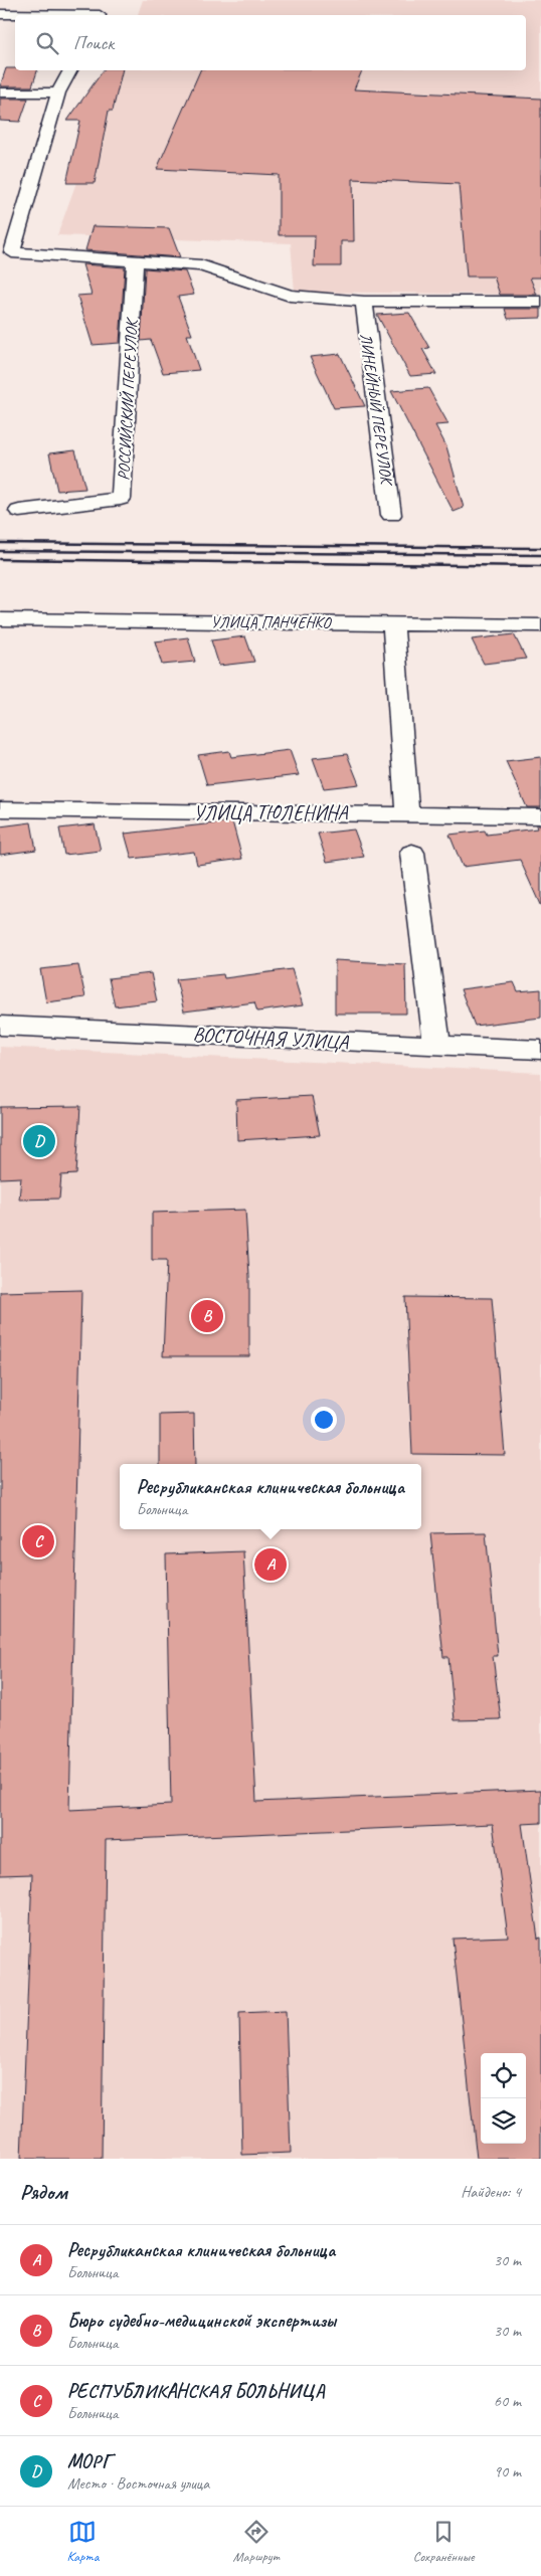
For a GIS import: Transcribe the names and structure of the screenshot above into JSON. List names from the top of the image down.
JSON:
{
  "streets": {
    "street": [
      "РОССИЙСКИЙ ПЕРЕУЛОК",
      "ЛИНЕЙНЫЙ ПЕРЕУЛОК",
      "УЛИЦА ПАНЧЕНКО",
      "УЛИЦА ТЮЛЕНИНА",
      "ВОСТОЧНАЯ УЛИЦА"
    ]
  },
  "page": {
    "search": "Поиск",
    "pins": [
      "D",
      "B",
      "C",
      "A"
    ],
    "popup": ["Ресрубликанская клиническая больница", "Больница"],
    "heading": ["Рядом", "Найдено: 4"],
    "list": [
      {
        "mark": "A",
        "name": "Ресрубликанская клиническая больница",
        "note": "Больница",
        "value": "30 m"
      },
      {
        "mark": "B",
        "name": "Бюро судебно-медицинской экспертизы",
        "note": "Больница",
        "value": "30 m"
      },
      {
        "mark": "C",
        "name": "РЕСПУБЛИКАНСКАЯ БОЛЬНИЦА",
        "note": "Больница",
        "value": "60 m"
      },
      {
        "mark": "D",
        "name": "МОРГ",
        "note": "Место · Восточная улица",
        "value": "90 m"
      }
    ],
    "nav": ["Карта", "Маршрут", "Сохранённые"]
  }
}
